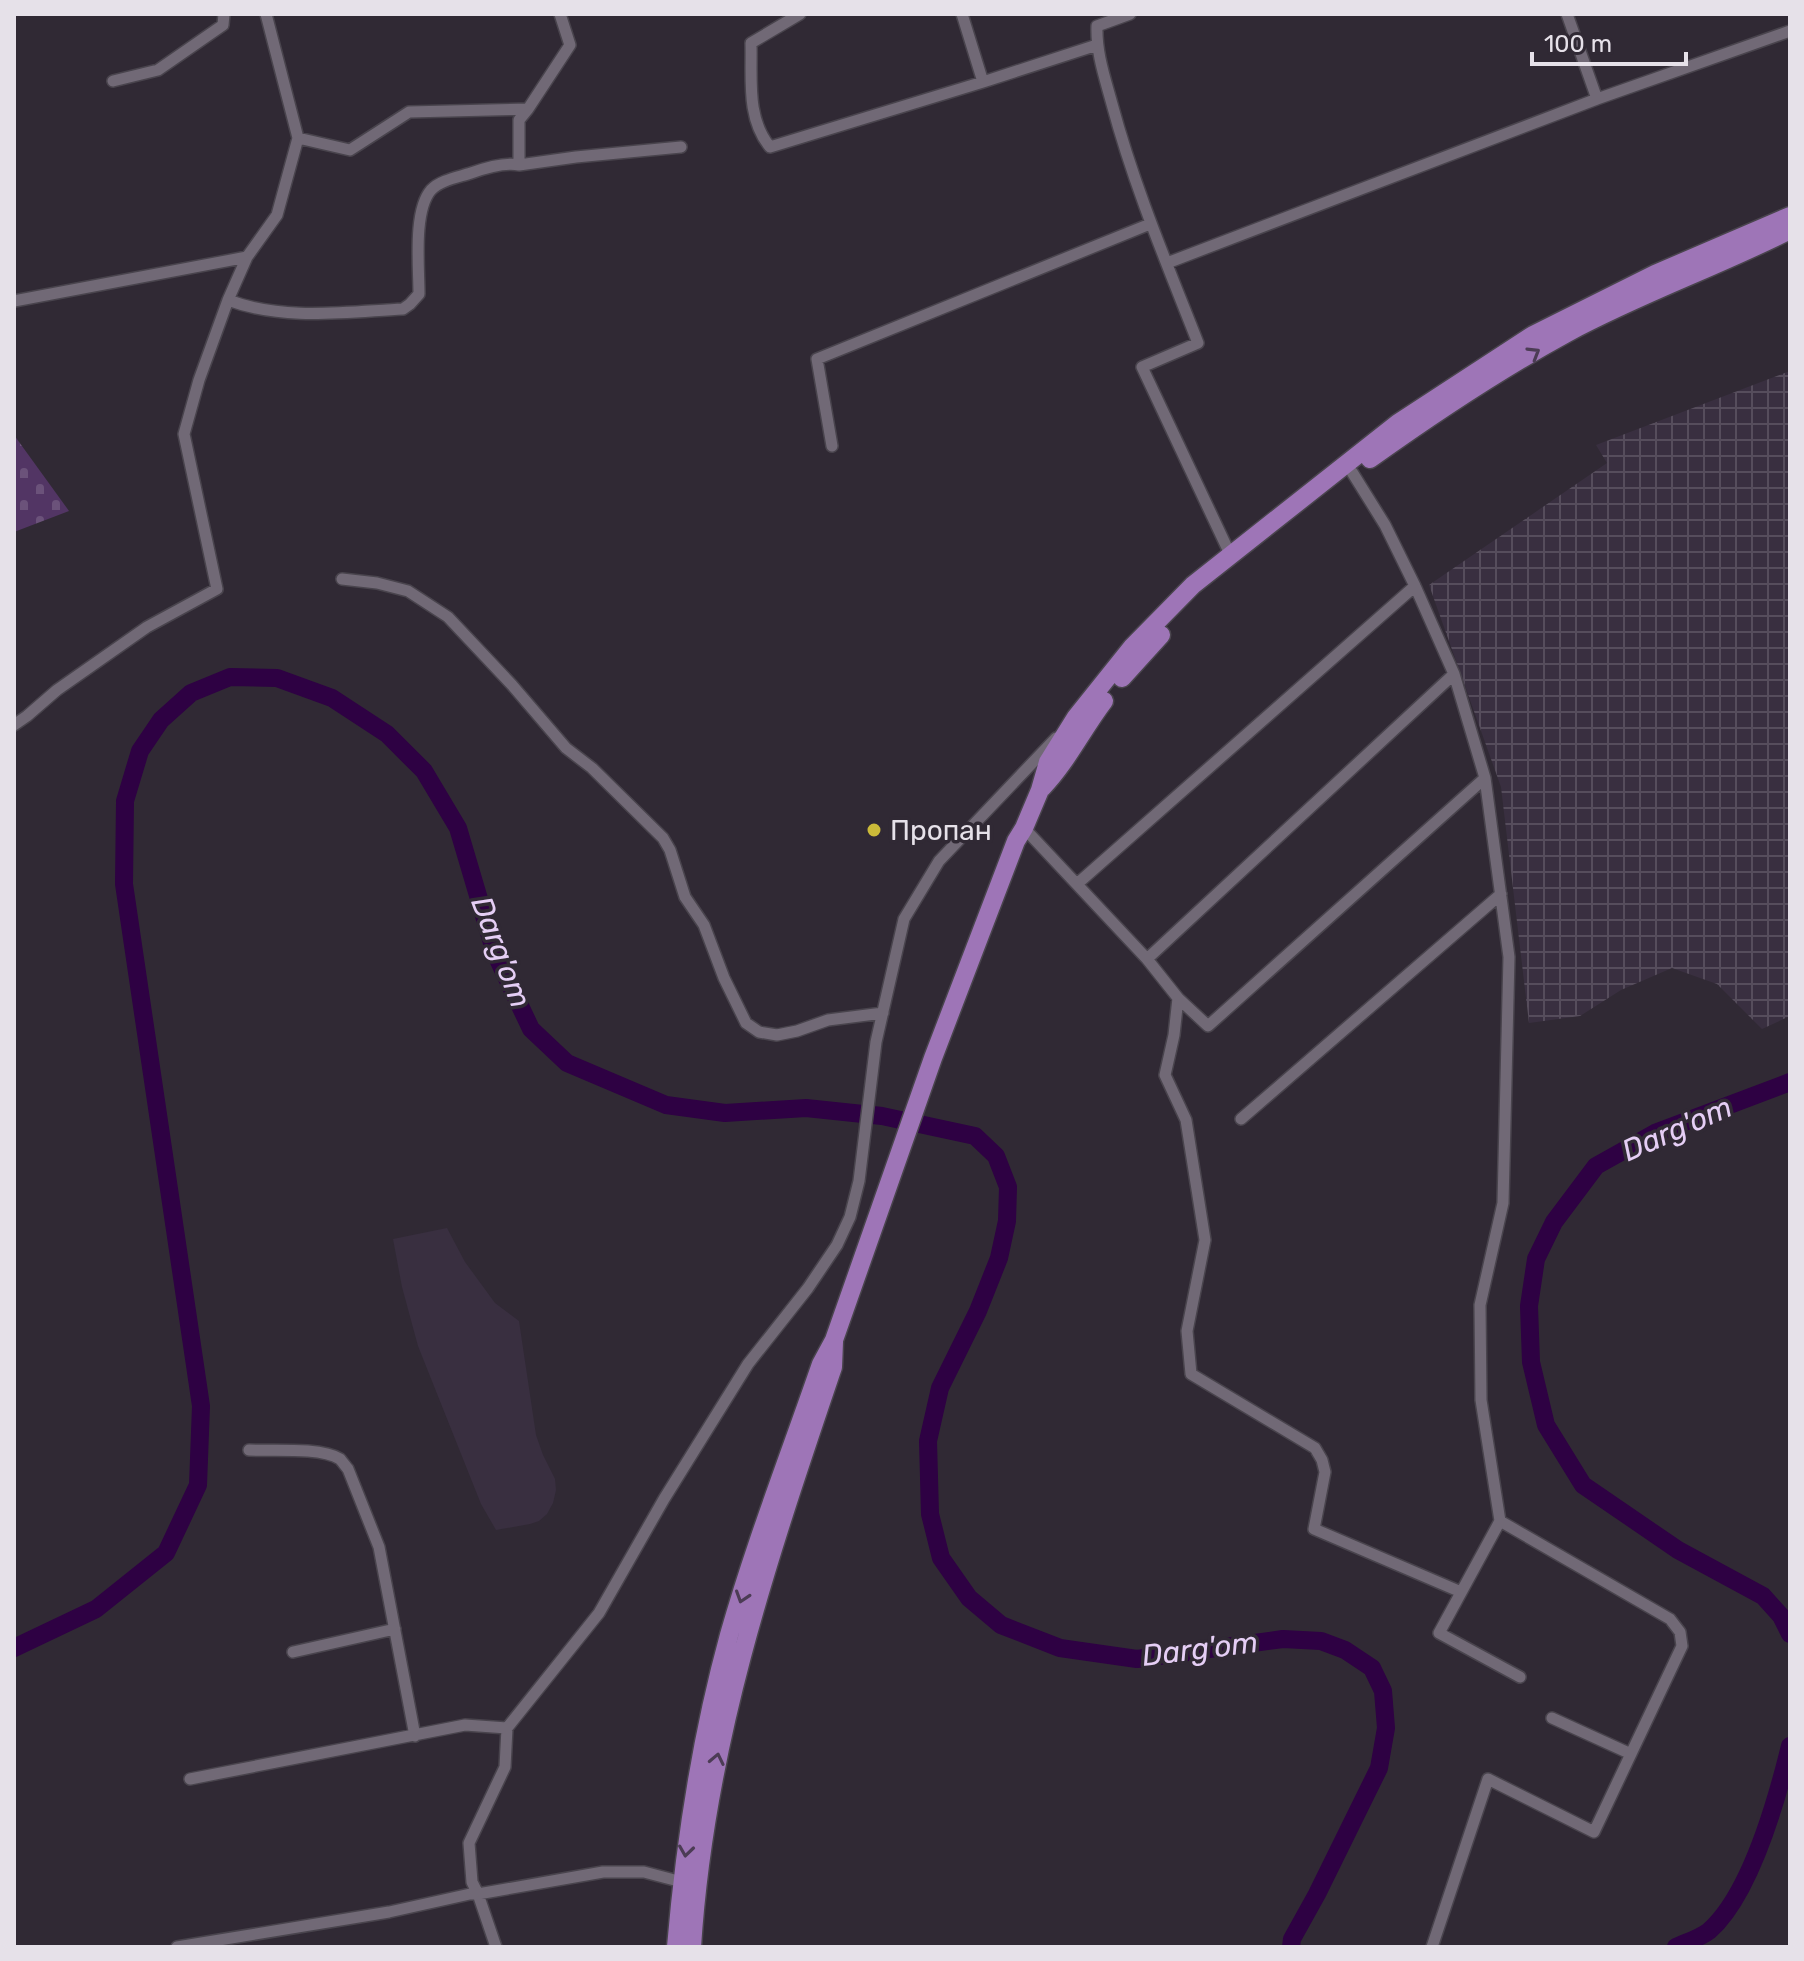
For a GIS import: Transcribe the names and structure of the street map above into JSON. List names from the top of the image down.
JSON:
{
  "water": ["Darg'om"],
  "places": ["Пропан"],
  "scale_bar": "100 m"
}
